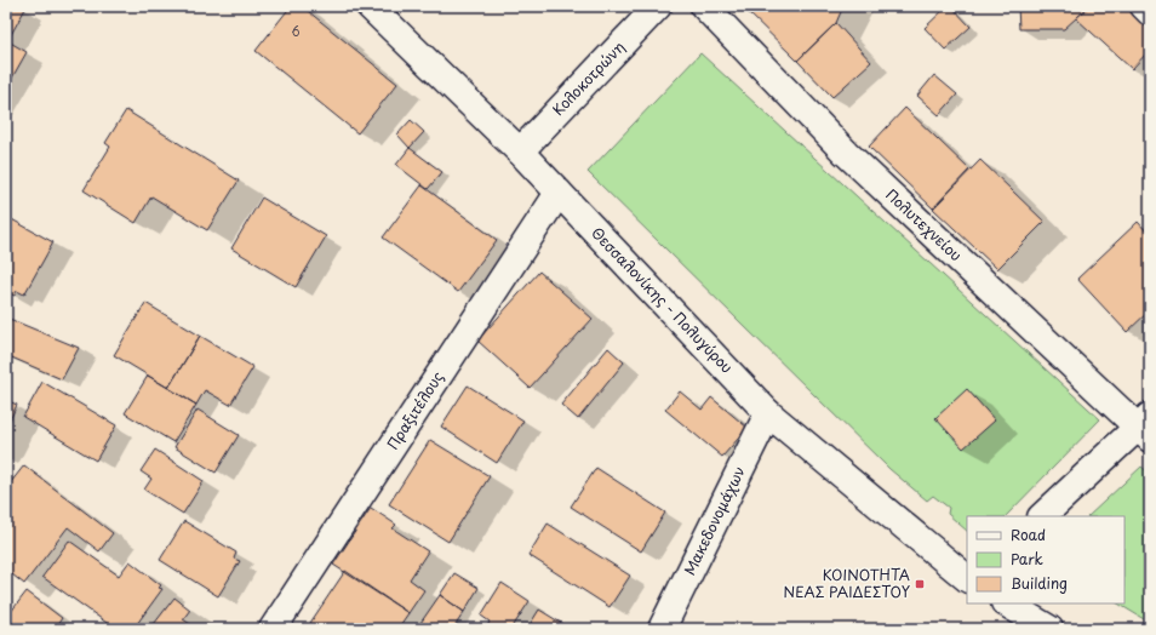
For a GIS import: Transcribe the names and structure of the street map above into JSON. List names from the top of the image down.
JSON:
{
  "streets": {
    "street": [
      "Κολοκοτρώνη",
      "Πολυτεχνείου",
      "Θεσσαλονίκης - Πολυγύρου",
      "Πραξιτέλους",
      "Μακεδονομάχων"
    ]
  },
  "crossings": [
    ["Κολοκοτρώνη", "Θεσσαλονίκης - Πολυγύρου"],
    ["Θεσσαλονίκης - Πολυγύρου", "Πραξιτέλους"],
    ["Θεσσαλονίκης - Πολυγύρου", "Μακεδονομάχων"]
  ],
  "places": {
    "transit": ["ΚΟΙΝΟΤΗΤΑ ΝΕΑΣ ΡΑΙΔΕΣΤΟΥ"]
  },
  "house_numbers": ["6"],
  "legend": ["Road", "Park", "Building"]
}
